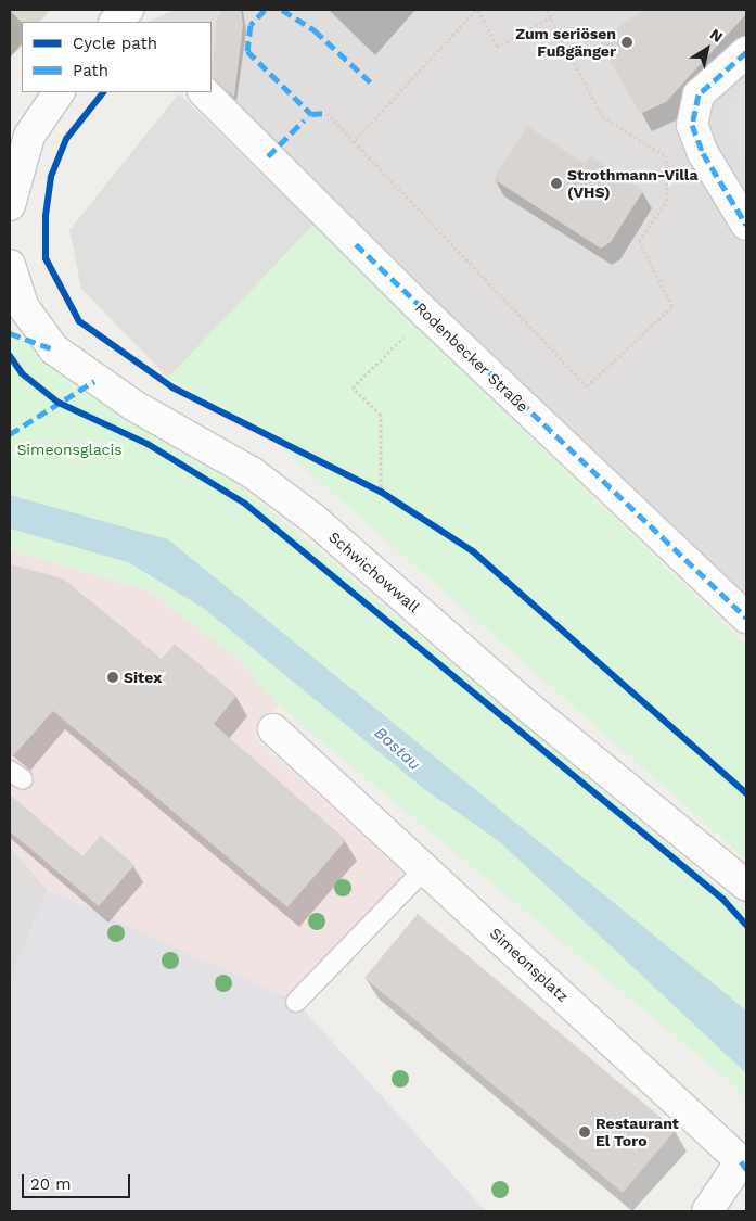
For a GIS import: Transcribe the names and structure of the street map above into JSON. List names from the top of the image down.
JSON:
{
  "streets": {
    "street": ["Rodenbecker Straße", "Schwichowwall", "Simeonsplatz"]
  },
  "water": ["Bastau"],
  "parks": ["Simeonsglacis"],
  "places": [
    "Zum seriösen Fußgänger",
    "Strothmann-Villa (VHS)",
    "Sitex",
    "Restaurant El Toro"
  ],
  "legend": ["Cycle path", "Path"],
  "scale_bar": "20 m",
  "north": "top right"
}
